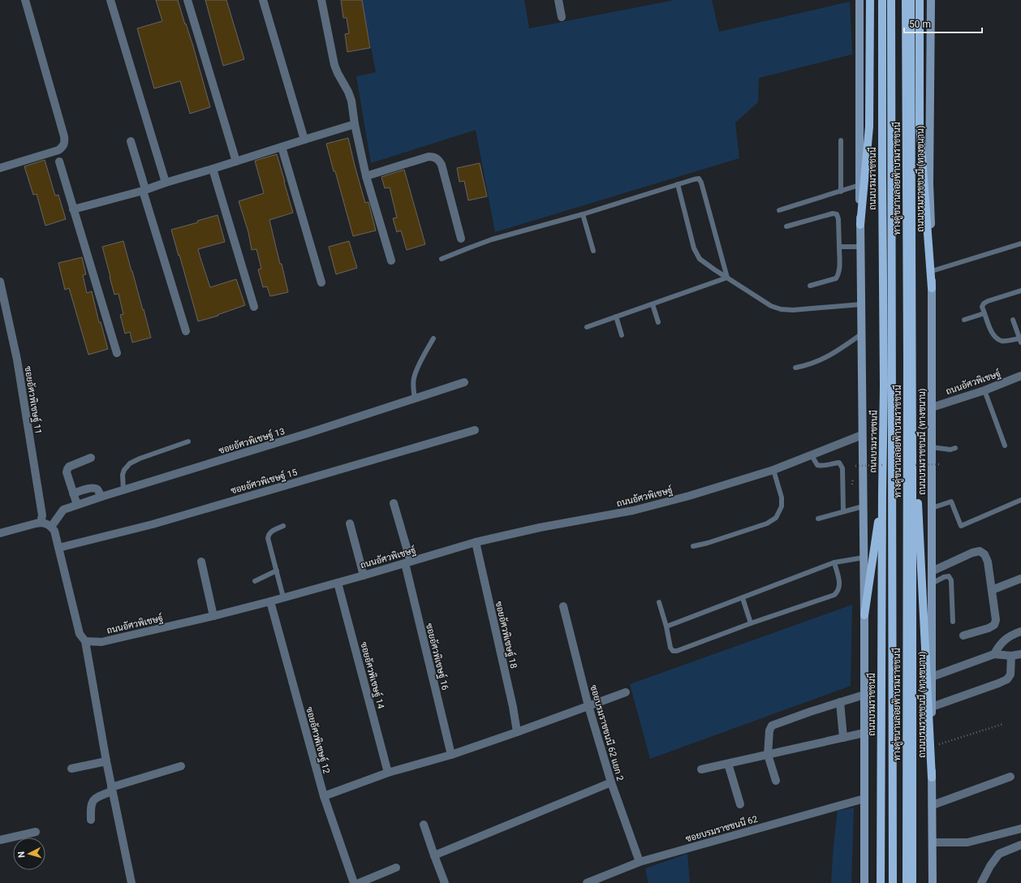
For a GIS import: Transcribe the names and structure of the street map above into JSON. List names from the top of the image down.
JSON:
{
  "streets": {
    "main road": ["ถนนบรมราชชนนี", "ทางคู่ขนานลอยฟ้าบรมราชชนนี", "ถนนบรมราชชนนี (ทางขนาน)"],
    "street": [
      "ถนนอัศวพิเชษฐ์",
      "ซอยอัศวพิเชษฐ์ 11",
      "ซอยอัศวพิเชษฐ์ 13",
      "ซอยอัศวพิเชษฐ์ 15",
      "ซอยอัศวพิเชษฐ์ 18",
      "ซอยอัศวพิเชษฐ์ 16",
      "ซอยอัศวพิเชษฐ์ 14",
      "ซอยบรมราชชนนี 62 แยก 2",
      "ซอยอัศวพิเชษฐ์ 12",
      "ซอยบรมราชชนนี 62"
    ]
  },
  "crossings": [
    ["ถนนบรมราชชนนี (ทางขนาน)", "ถนนอัศวพิเชษฐ์"],
    ["ถนนอัศวพิเชษฐ์", "ซอยอัศวพิเชษฐ์ 18"],
    ["ถนนอัศวพิเชษฐ์", "ซอยอัศวพิเชษฐ์ 16"],
    ["ถนนอัศวพิเชษฐ์", "ซอยอัศวพิเชษฐ์ 14"],
    ["ถนนอัศวพิเชษฐ์", "ซอยอัศวพิเชษฐ์ 12"],
    ["ซอยบรมราชชนนี 62 แยก 2", "ซอยบรมราชชนนี 62"]
  ],
  "scale_bar": "50 m",
  "north": "left"
}
